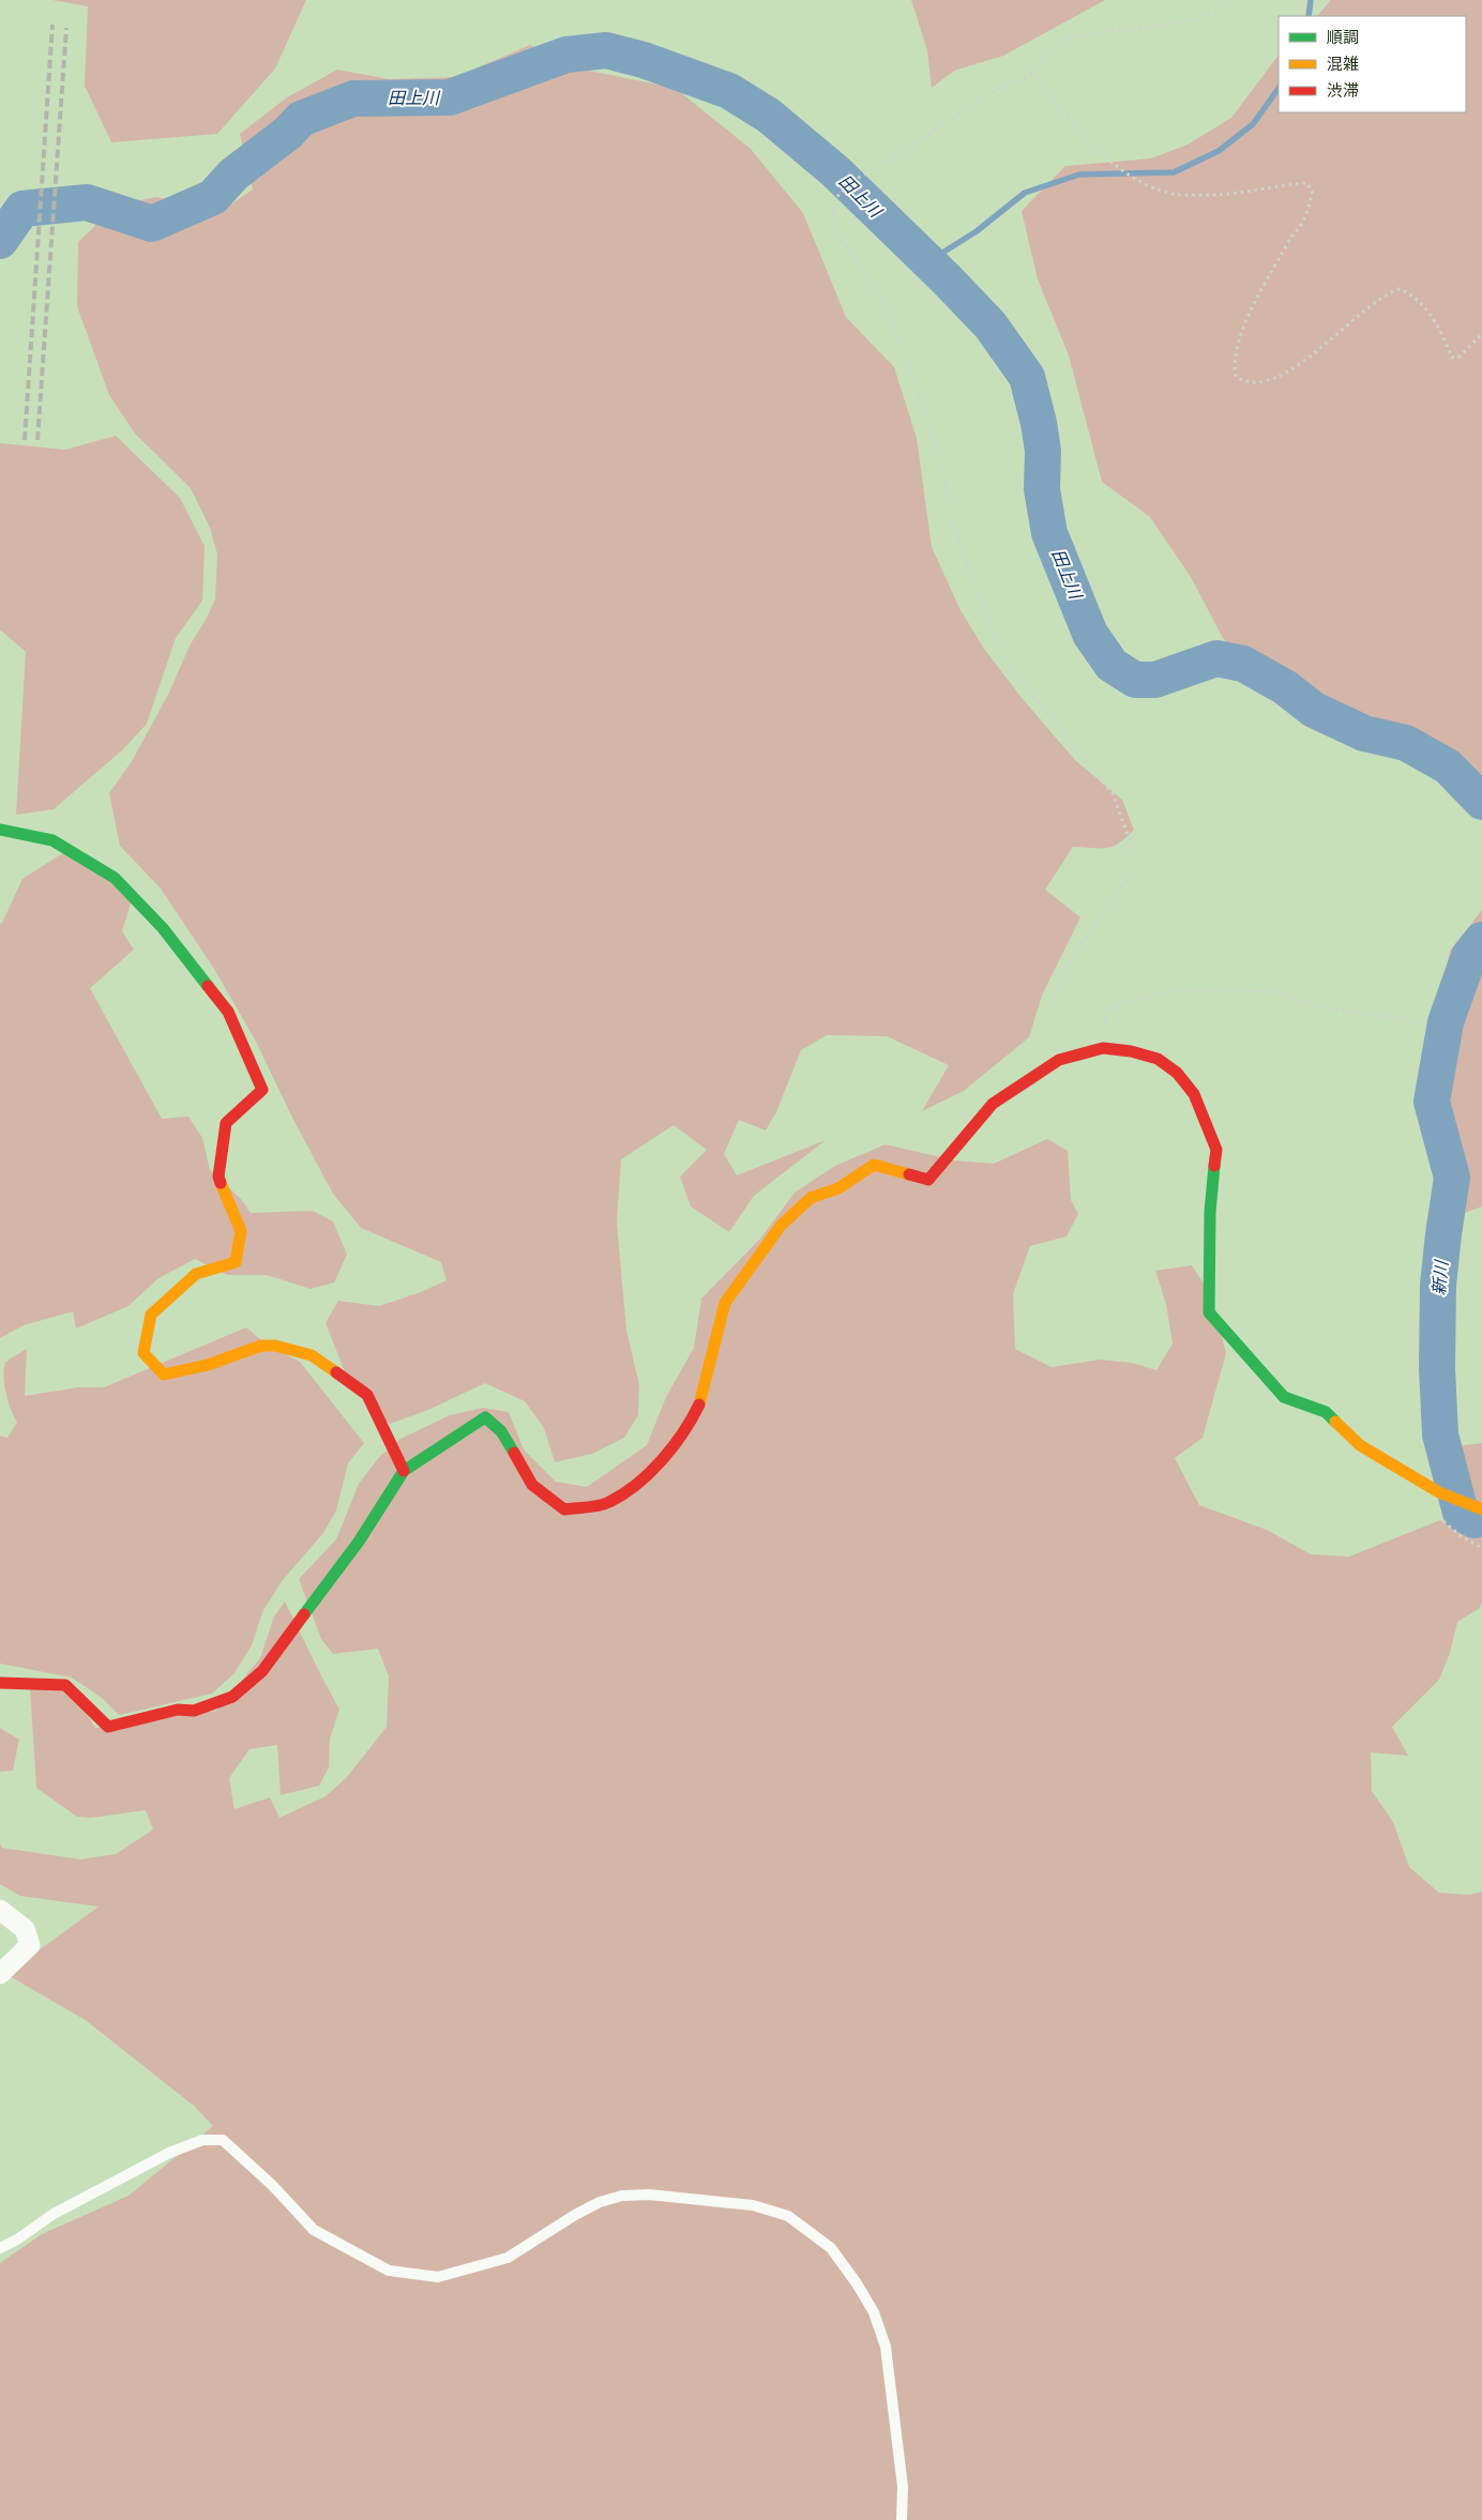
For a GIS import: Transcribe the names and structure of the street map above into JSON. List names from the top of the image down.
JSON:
{
  "water": ["田上川", "新川"],
  "legend": ["順調", "混雑", "渋滞"]
}
